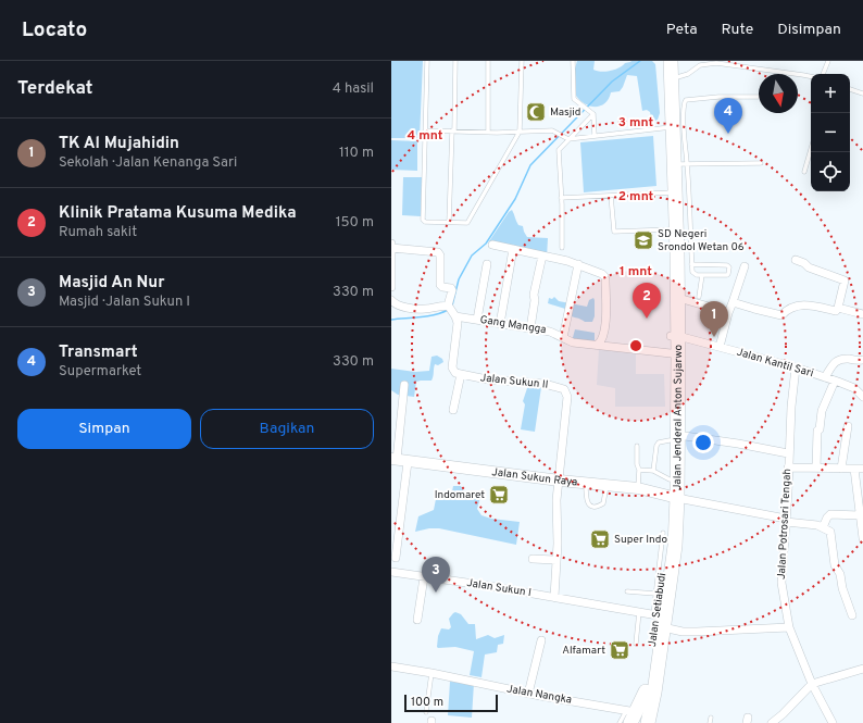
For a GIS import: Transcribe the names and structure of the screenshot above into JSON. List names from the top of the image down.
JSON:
{
  "streets": {
    "highway": ["Jalan Jenderal Anton Sujarwo", "Jalan Setiabudi"],
    "street": [
      "Gang Mangga",
      "Jalan Kantil Sari",
      "Jalan Sukun II",
      "Jalan Sukun Raya",
      "Jalan Potrosari Tengah",
      "Jalan Sukun I",
      "Jalan Nangka"
    ]
  },
  "crossings": [
    ["Gang Mangga", "Jalan Jenderal Anton Sujarwo"],
    ["Jalan Kantil Sari", "Jalan Jenderal Anton Sujarwo"],
    ["Jalan Kantil Sari", "Jalan Potrosari Tengah"],
    ["Jalan Sukun II", "Jalan Sukun Raya"],
    ["Jalan Jenderal Anton Sujarwo", "Jalan Sukun Raya"],
    ["Jalan Jenderal Anton Sujarwo", "Jalan Setiabudi"],
    ["Jalan Sukun Raya", "Jalan Setiabudi"],
    ["Jalan Potrosari Tengah", "Jalan Sukun I"],
    ["Jalan Sukun I", "Jalan Setiabudi"],
    ["Jalan Setiabudi", "Jalan Nangka"]
  ],
  "places": {
    "mosque": ["Masjid"],
    "school or university": ["SD Negeri Srondol Wetan 06"],
    "supermarket": ["Indomaret", "Super Indo", "Alfamart"]
  },
  "scale_bar": "100 m",
  "north": "bottom",
  "page": {
    "header": "Locato",
    "nav": ["Peta", "Rute", "Disimpan"],
    "heading": ["Terdekat", "4 hasil"],
    "map_buttons": ["+", "−"],
    "pins": [
      "4",
      "2",
      "1",
      "3"
    ],
    "list": [
      {
        "mark": "1",
        "name": "TK Al Mujahidin",
        "note": "Sekolah · Jalan Kenanga Sari",
        "value": "110 m"
      },
      {
        "mark": "2",
        "name": "Klinik Pratama Kusuma Medika",
        "note": "Rumah sakit",
        "value": "150 m"
      },
      {
        "mark": "3",
        "name": "Masjid An Nur",
        "note": "Masjid · Jalan Sukun I",
        "value": "330 m"
      },
      {
        "mark": "4",
        "name": "Transmart",
        "note": "Supermarket",
        "value": "330 m"
      }
    ],
    "buttons": ["Simpan", "Bagikan"],
    "scale": "100 m"
  },
  "rings": [
    "3 mnt",
    "4 mnt",
    "2 mnt",
    "1 mnt"
  ]
}
